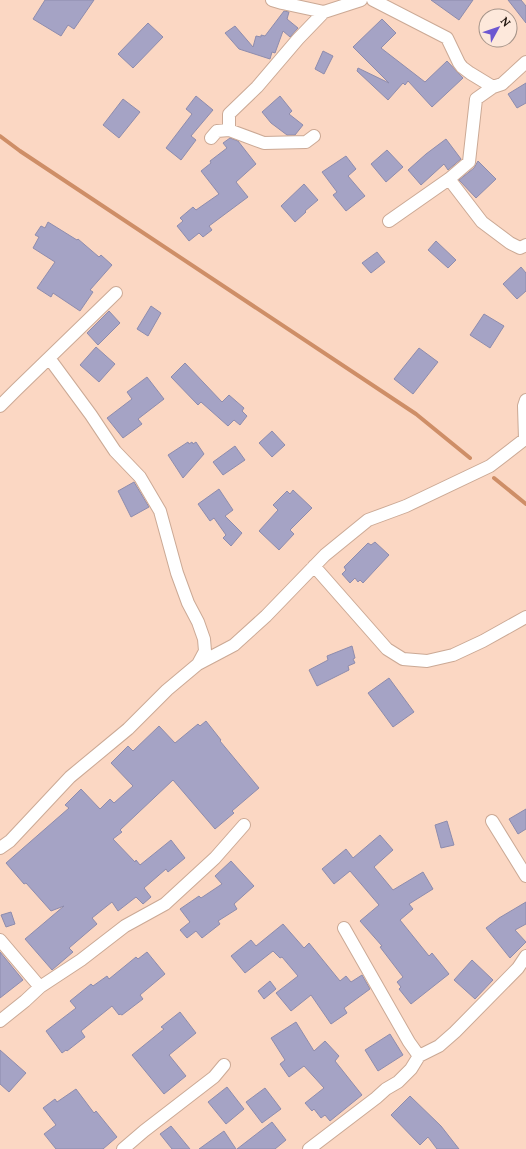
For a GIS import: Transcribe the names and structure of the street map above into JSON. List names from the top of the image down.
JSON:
{
  "north": "top right"
}
